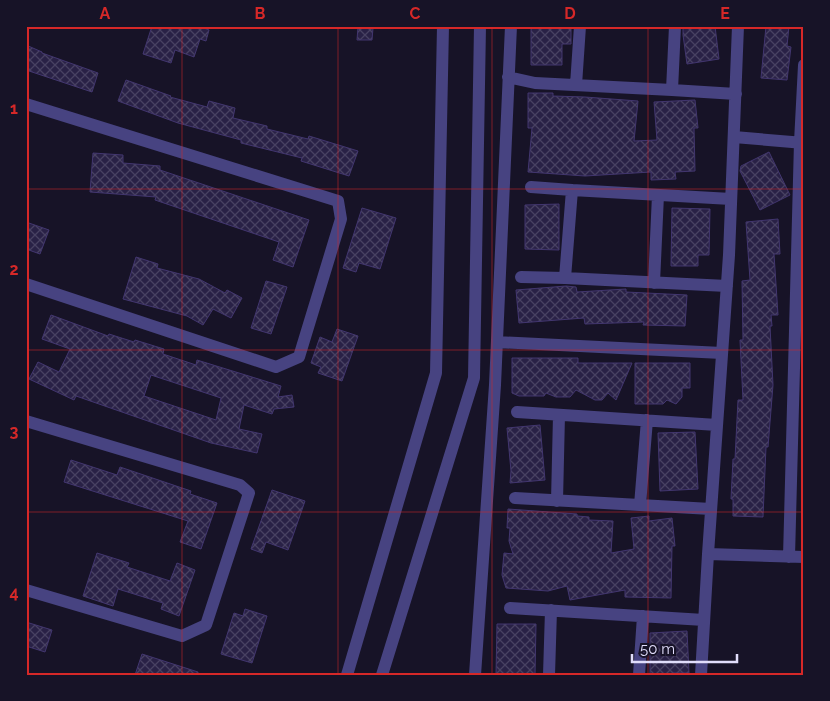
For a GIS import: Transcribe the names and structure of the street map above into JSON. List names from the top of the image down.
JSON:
{
  "scale_bar": "50 m",
  "grid": {
    "columns": [
      "A",
      "B",
      "C",
      "D",
      "E"
    ],
    "rows": [
      "1",
      "2",
      "3",
      "4"
    ]
  }
}
